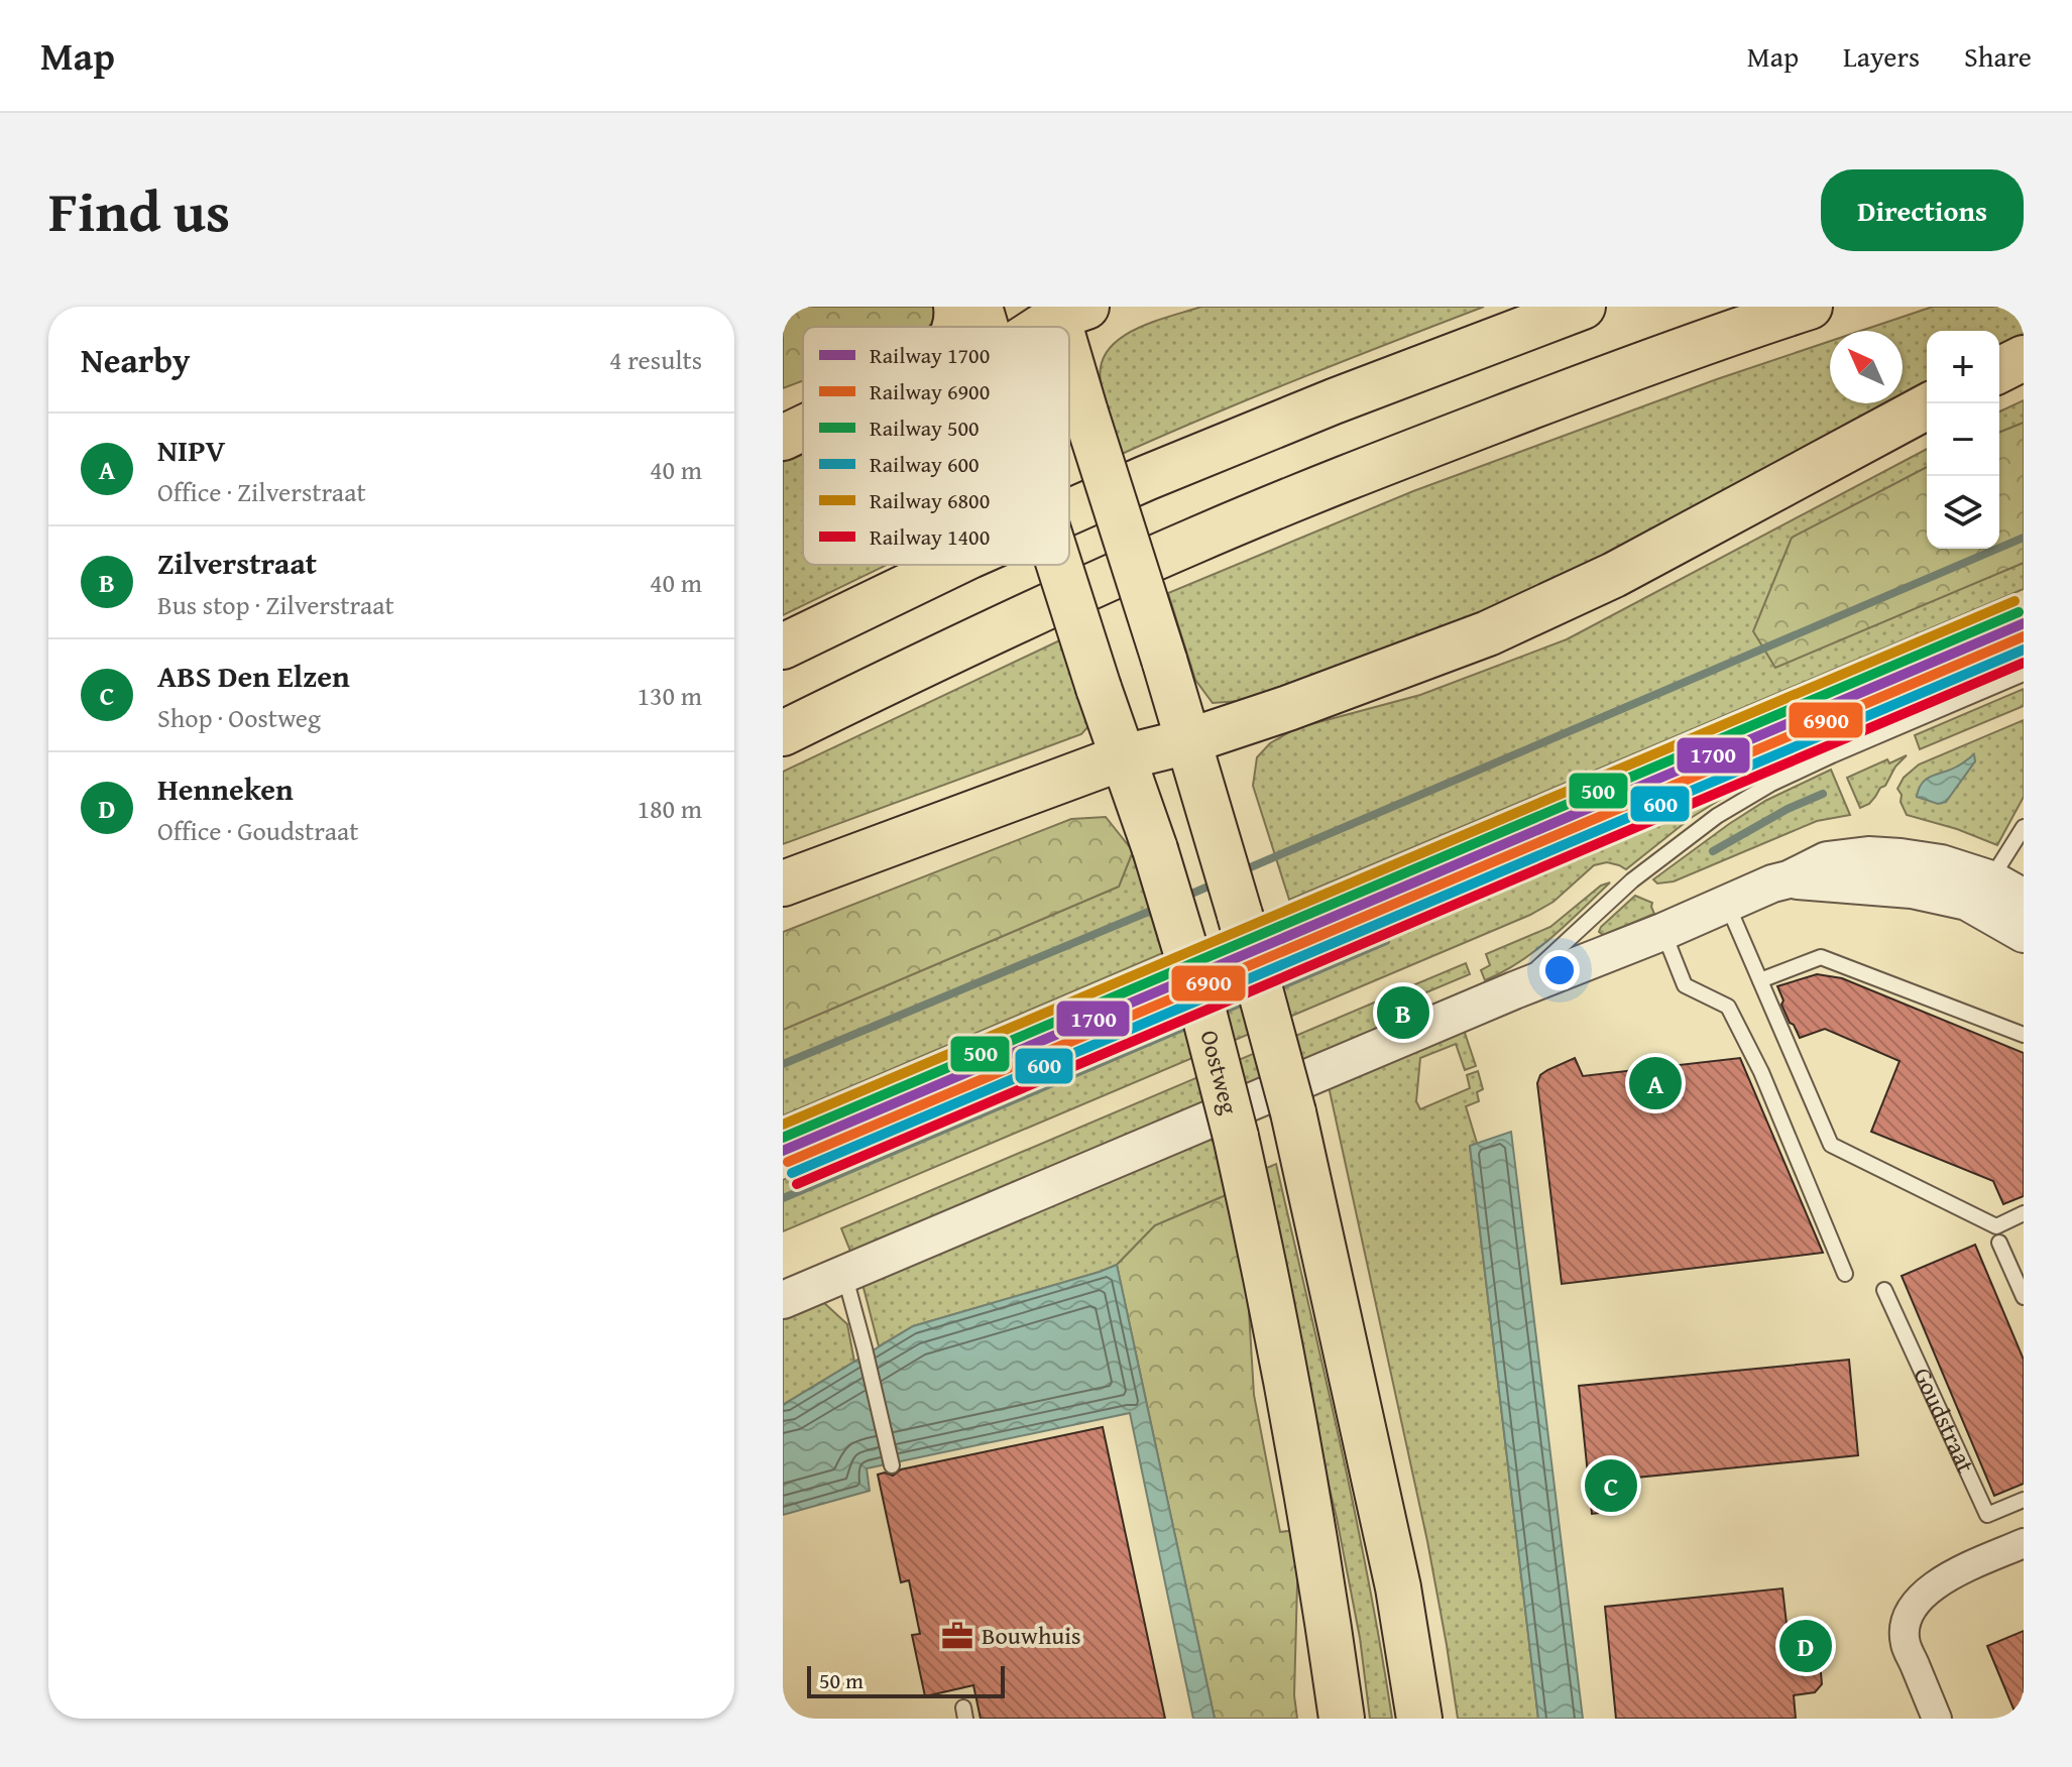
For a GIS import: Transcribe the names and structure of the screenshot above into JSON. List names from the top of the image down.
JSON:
{
  "streets": {
    "main road": ["Oostweg"],
    "lane": ["Goudstraat"]
  },
  "places": {
    "office": ["Bouwhuis"]
  },
  "lines": [
    "rail line 6800",
    "rail line 500",
    "rail line 1700",
    "rail line 6900",
    "rail line 600",
    "rail line 1400"
  ],
  "legend": [
    "Railway 1700",
    "Railway 6900",
    "Railway 500",
    "Railway 600",
    "Railway 6800",
    "Railway 1400"
  ],
  "scale_bar": "50 m",
  "north": "top left",
  "page": {
    "header": "Map",
    "nav": ["Map", "Layers", "Share"],
    "title": "Find us",
    "buttons": "Directions",
    "heading": ["Nearby", "4 results"],
    "map_buttons": ["+", "−"],
    "list": [
      {
        "mark": "A",
        "name": "NIPV",
        "note": "Office · Zilverstraat",
        "value": "40 m"
      },
      {
        "mark": "B",
        "name": "Zilverstraat",
        "note": "Bus stop · Zilverstraat",
        "value": "40 m"
      },
      {
        "mark": "C",
        "name": "ABS Den Elzen",
        "note": "Shop · Oostweg",
        "value": "130 m"
      },
      {
        "mark": "D",
        "name": "Henneken",
        "note": "Office · Goudstraat",
        "value": "180 m"
      }
    ],
    "pins": [
      "B",
      "A",
      "C",
      "D"
    ],
    "scale": "50 m"
  }
}
